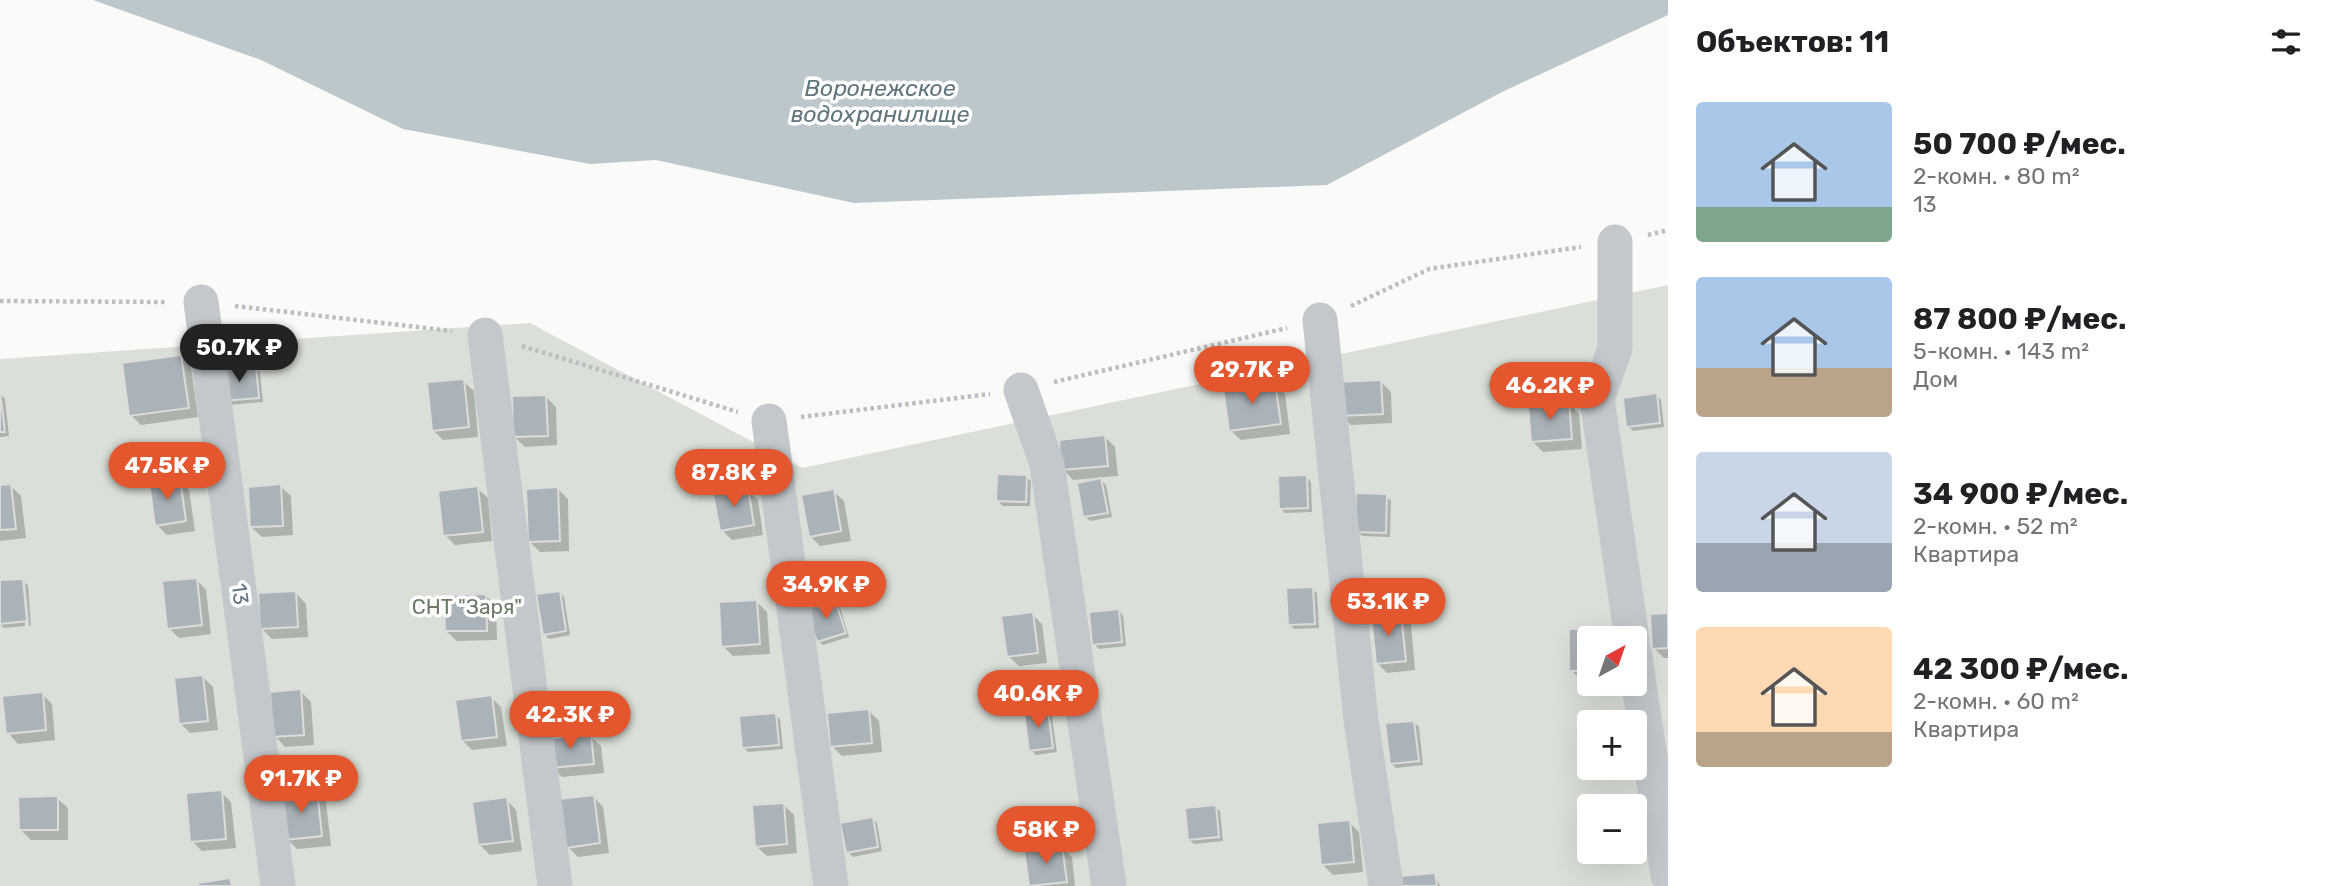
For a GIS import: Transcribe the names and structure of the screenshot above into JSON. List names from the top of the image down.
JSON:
{
  "streets": {
    "street": ["13"]
  },
  "water": ["Воронежское водохранилище"],
  "parks": ["СНТ \"Заря\""],
  "north": "top right",
  "page": {
    "heading": "Объектов: 11",
    "list": [
      {
        "name": "50 700 ₽/мес.",
        "note": "2-комн. · 80 m² · 13"
      },
      {
        "name": "87 800 ₽/мес.",
        "note": "5-комн. · 143 m² · Дом"
      },
      {
        "name": "34 900 ₽/мес.",
        "note": "2-комн. · 52 m² · Квартира"
      },
      {
        "name": "42 300 ₽/мес.",
        "note": "2-комн. · 60 m² · Квартира"
      }
    ],
    "price": [
      "50.7K ₽",
      "29.7K ₽",
      "46.2K ₽",
      "47.5K ₽",
      "87.8K ₽",
      "34.9K ₽",
      "53.1K ₽",
      "40.6K ₽",
      "42.3K ₽",
      "91.7K ₽",
      "58K ₽"
    ],
    "map_buttons": ["+", "−"]
  }
}
